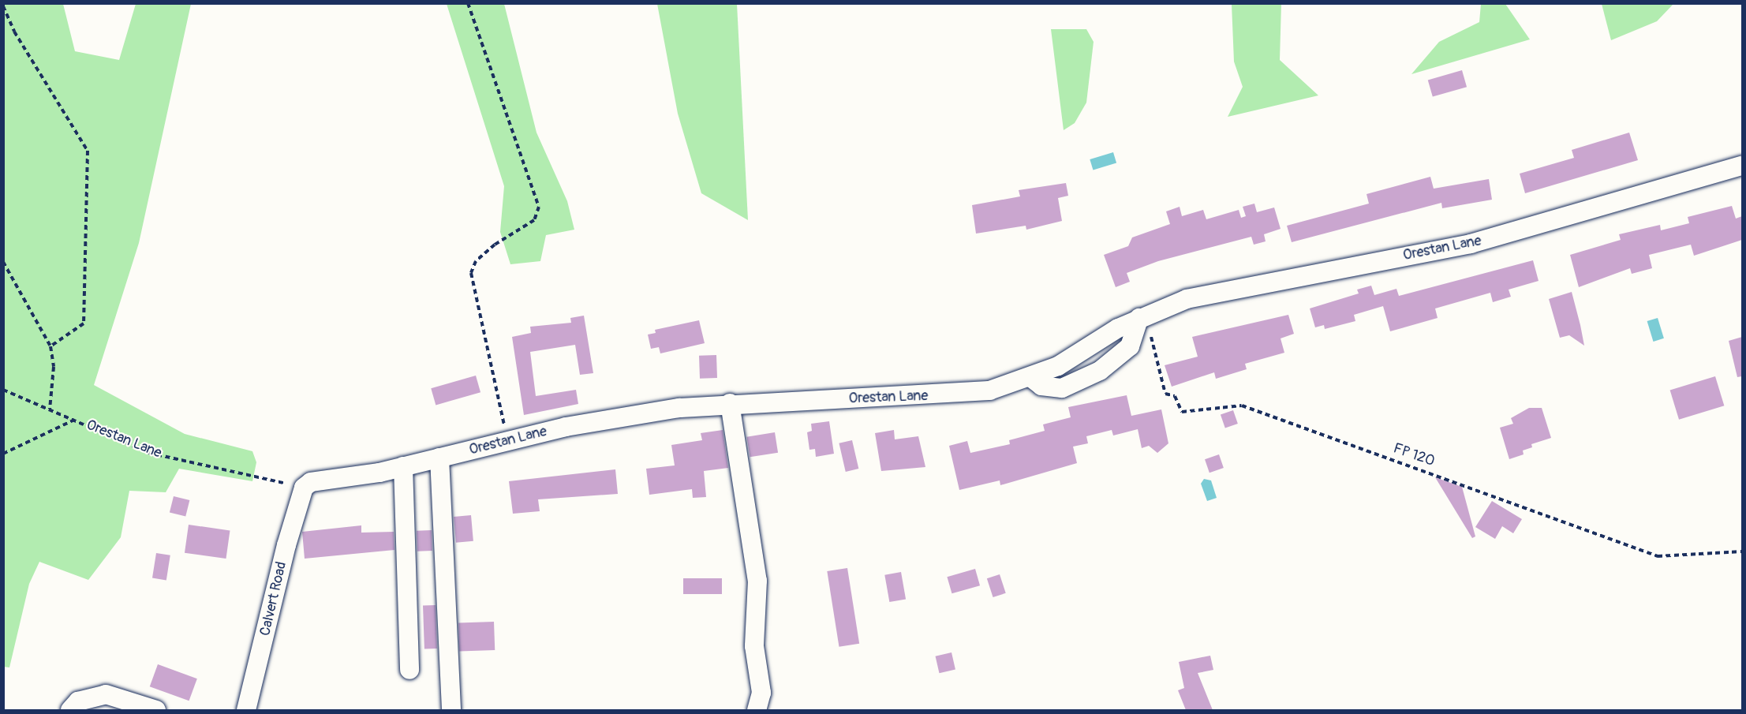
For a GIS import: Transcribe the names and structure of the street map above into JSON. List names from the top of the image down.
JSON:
{
  "streets": {
    "street": ["Orestan Lane", "Calvert Road"],
    "path": ["FP 120"]
  },
  "crossings": [
    ["Orestan Lane", "FP 120"],
    ["Orestan Lane", "Calvert Road"]
  ]
}
